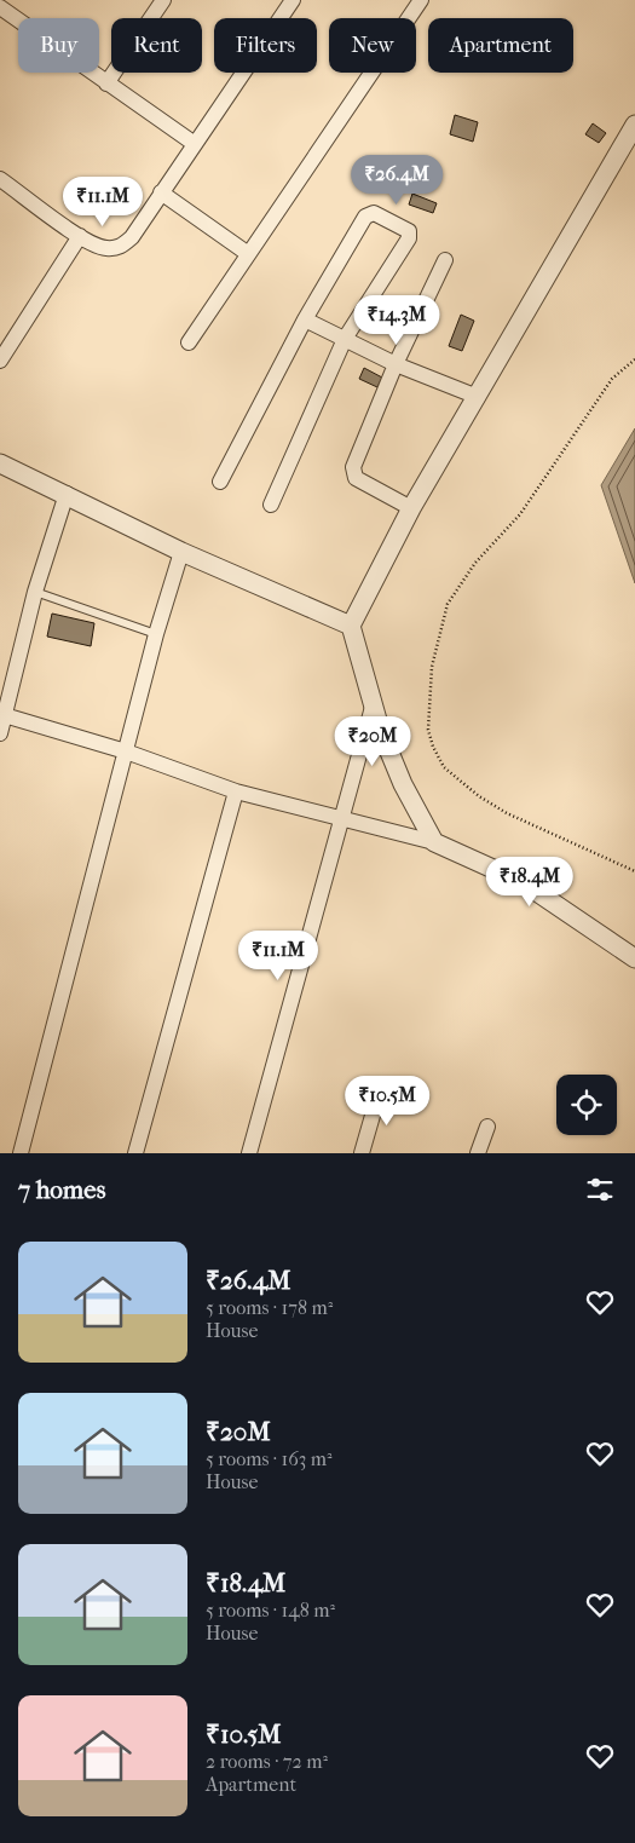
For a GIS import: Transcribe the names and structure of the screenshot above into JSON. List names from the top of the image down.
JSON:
{
  "page": {
    "chip": [
      "Buy",
      "Rent",
      "Filters",
      "New",
      "Apartment"
    ],
    "price": [
      "₹26.4M",
      "₹11.1M",
      "₹14.3M",
      "₹20M",
      "₹18.4M",
      "₹11.1M",
      "₹10.5M"
    ],
    "heading": "7 homes",
    "list": [
      {
        "name": "₹26.4M",
        "note": "5 rooms · 178 m² · House"
      },
      {
        "name": "₹20M",
        "note": "5 rooms · 163 m² · House"
      },
      {
        "name": "₹18.4M",
        "note": "5 rooms · 148 m² · House"
      },
      {
        "name": "₹10.5M",
        "note": "2 rooms · 72 m² · Apartment"
      }
    ]
  }
}
